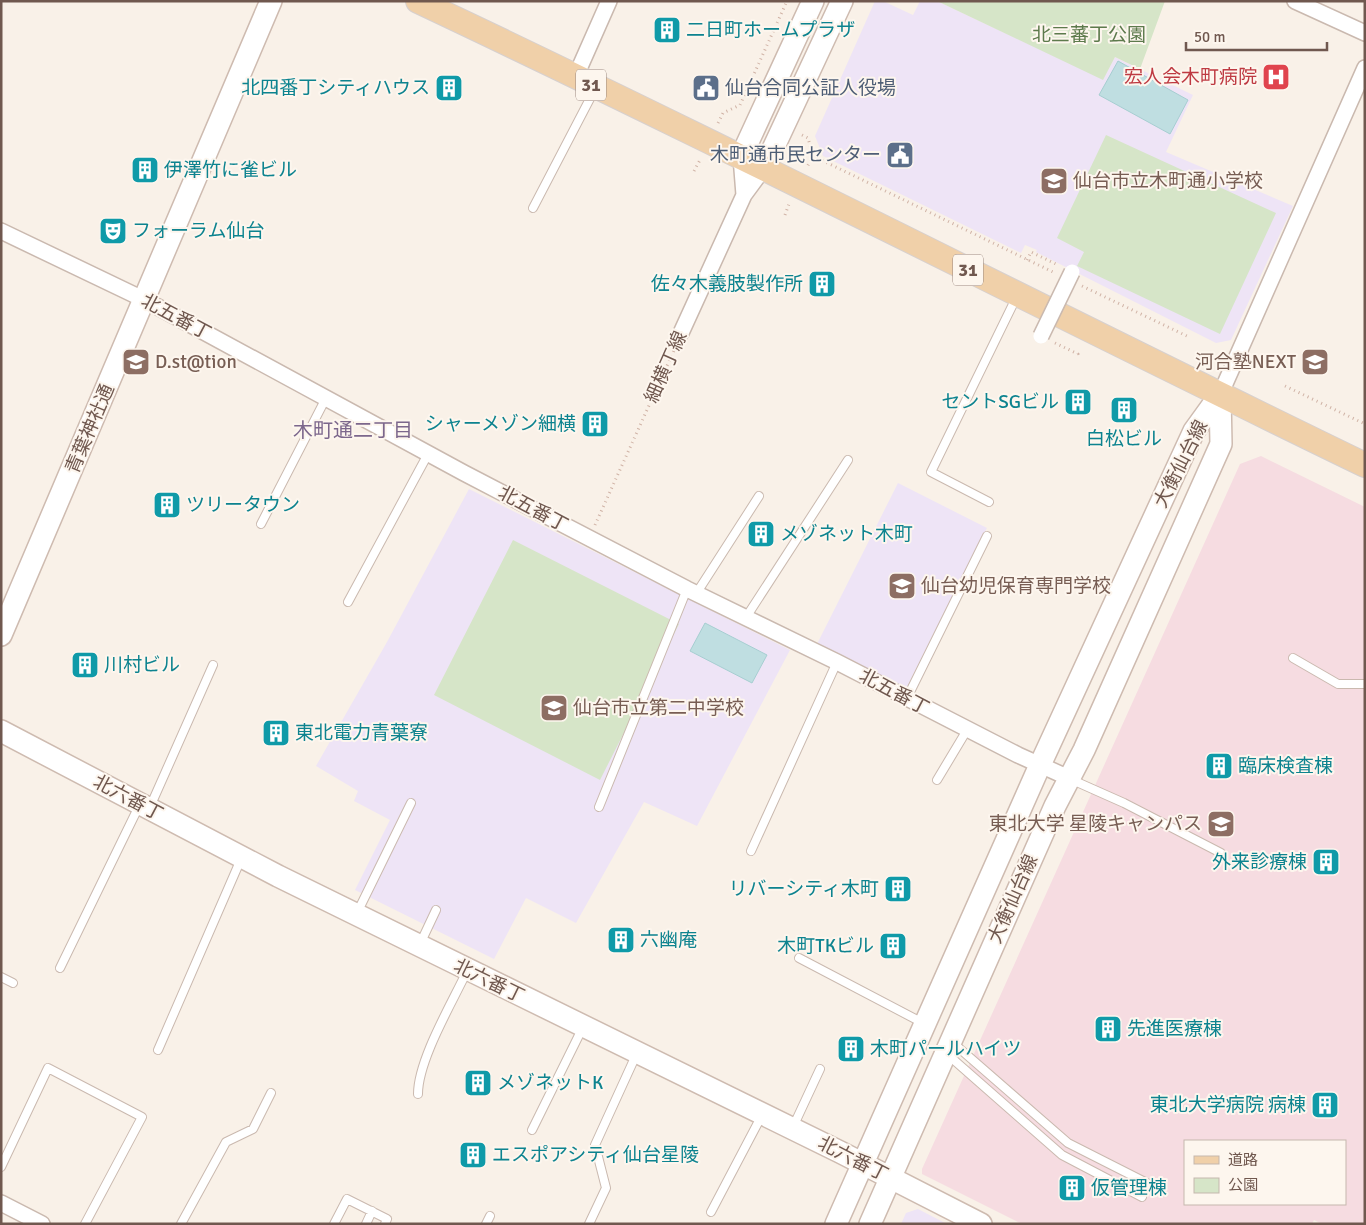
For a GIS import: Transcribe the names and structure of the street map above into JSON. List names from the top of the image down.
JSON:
{
  "streets": {
    "main road": ["31"],
    "street": [
      "北五番丁",
      "細横丁線",
      "青葉神社通",
      "大衡仙台線",
      "北六番丁"
    ]
  },
  "crossings": [
    ["31", "細横丁線"],
    ["31", "大衡仙台線"],
    ["北五番丁", "細横丁線"],
    ["北五番丁", "青葉神社通"],
    ["北五番丁", "大衡仙台線"],
    ["大衡仙台線", "北六番丁"]
  ],
  "districts": ["木町通二丁目"],
  "parks": ["北三蕃丁公園"],
  "places": {
    "building": [
      "二日町ホームプラザ",
      "北四番丁シティハウス",
      "伊澤竹に雀ビル",
      "佐々木義肢製作所",
      "セントSGビル",
      "白松ビル",
      "シャーメゾン細横",
      "ツリータウン",
      "メゾネット木町",
      "川村ビル",
      "東北電力青葉寮",
      "臨床検査棟",
      "外来診療棟",
      "リバーシティ木町",
      "六幽庵",
      "木町TKビル",
      "先進医療棟",
      "木町パールハイツ",
      "メゾネットK",
      "東北大学病院 病棟",
      "エスポアシティ仙台星陵",
      "仮管理棟"
    ],
    "hospital": ["宏人会木町病院"],
    "public building": ["仙台合同公証人役場", "木町通市民センター"],
    "school or university": [
      "仙台市立木町通小学校",
      "D.st@tion",
      "河合塾NEXT",
      "仙台幼児保育専門学校",
      "仙台市立第二中学校",
      "東北大学 星陵キャンパス"
    ],
    "theatre": ["フォーラム仙台"]
  },
  "legend": ["道路", "公園"],
  "scale_bar": "50 m"
}
